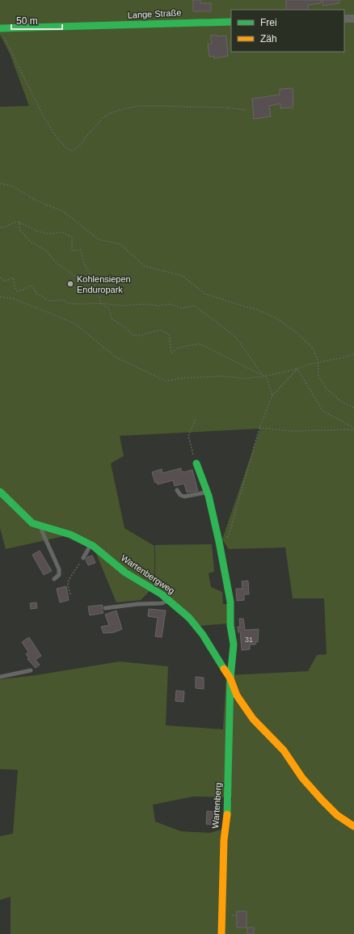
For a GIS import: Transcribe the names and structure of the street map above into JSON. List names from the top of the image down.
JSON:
{
  "streets": {
    "street": ["Lange Straße", "Wartenbergweg", "Wartenberg"]
  },
  "crossings": [
    ["Wartenbergweg", "Wartenberg"]
  ],
  "places": ["Kohlensiepen Enduropark"],
  "house_numbers": ["31"],
  "legend": ["Frei", "Zäh"],
  "scale_bar": "50 m"
}
